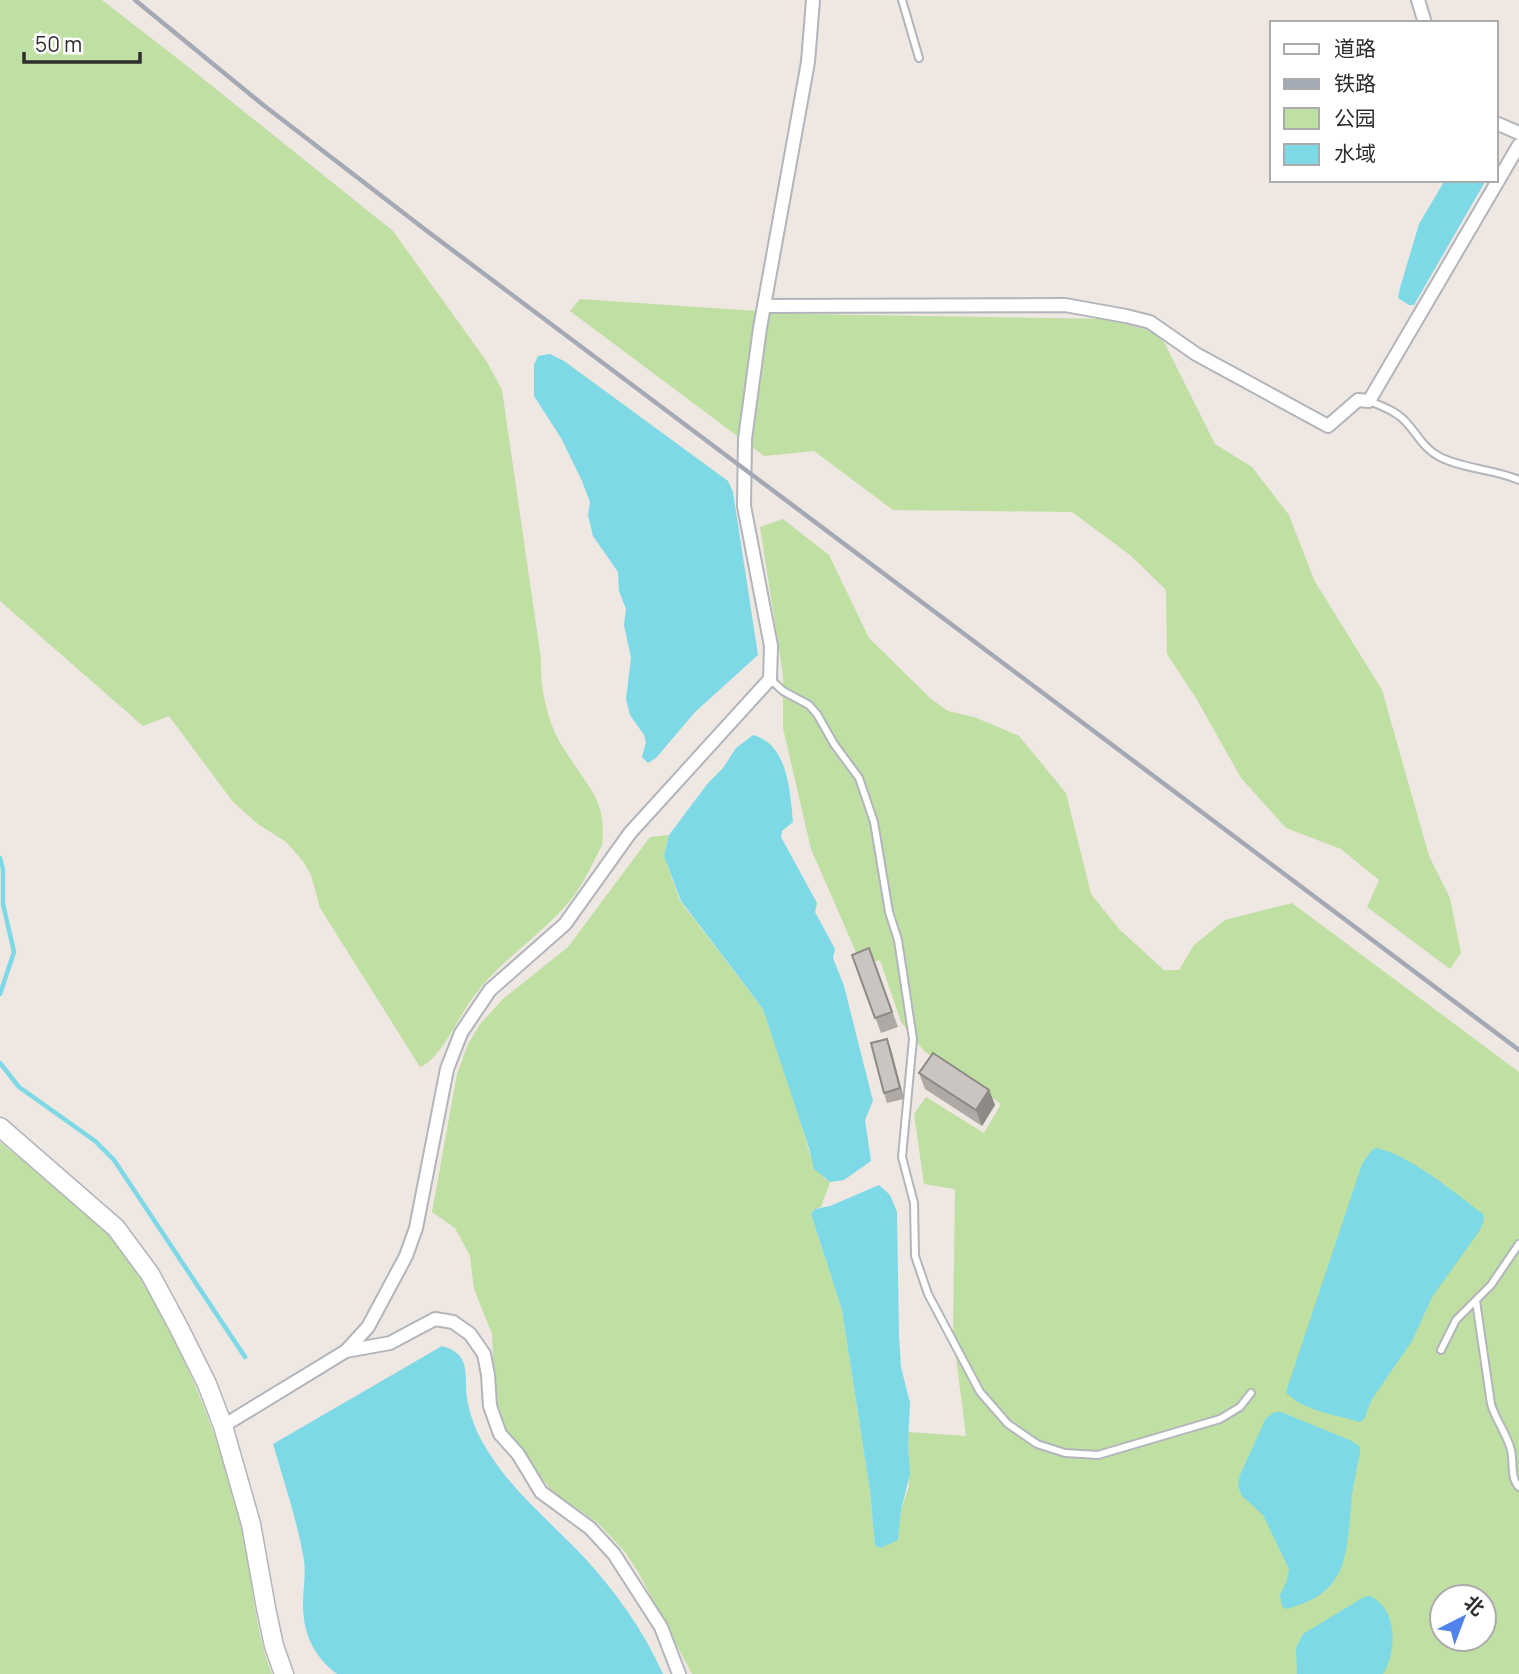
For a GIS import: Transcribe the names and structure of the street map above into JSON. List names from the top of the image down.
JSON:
{
  "legend": [
    "道路",
    "铁路",
    "公园",
    "水域"
  ],
  "scale_bar": "50 m",
  "north": "top right"
}
